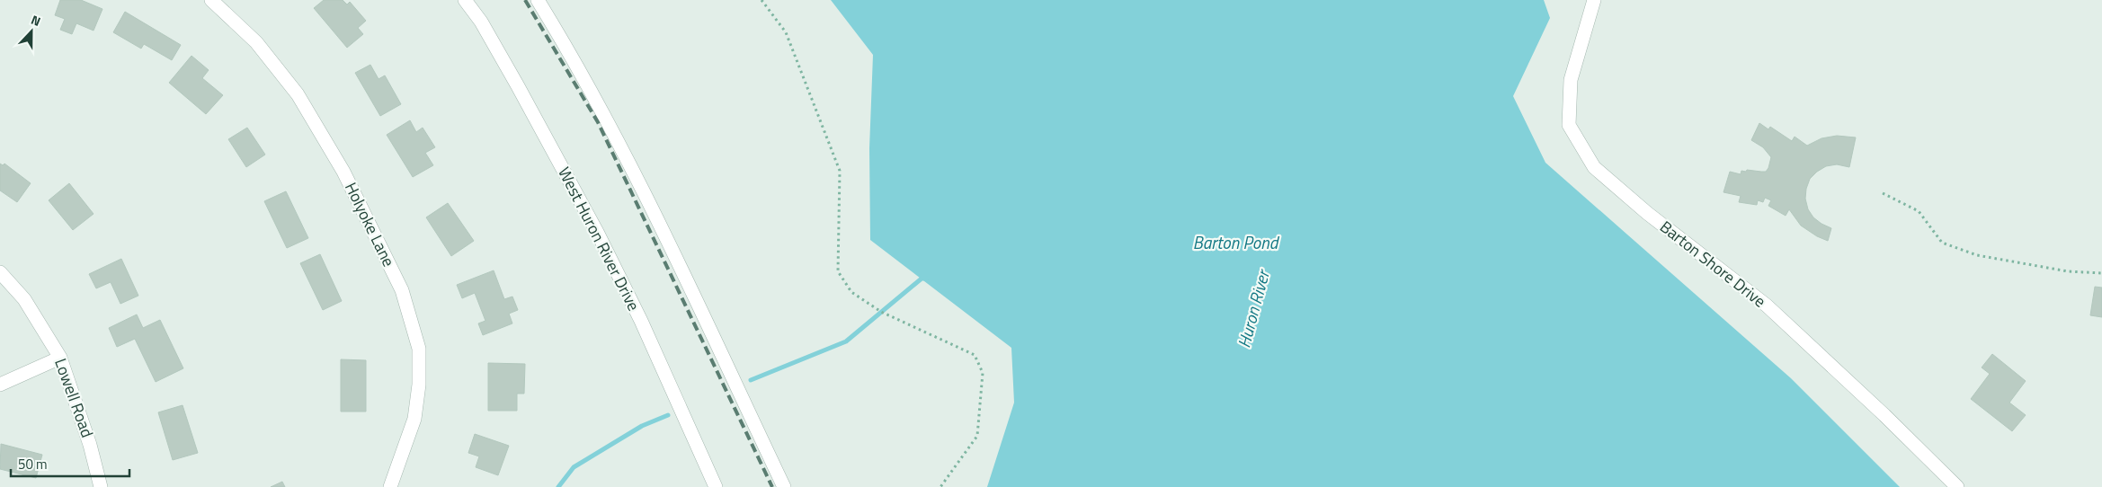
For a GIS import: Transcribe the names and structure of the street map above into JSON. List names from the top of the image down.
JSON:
{
  "streets": {
    "street": [
      "Holyoke Lane",
      "West Huron River Drive",
      "Barton Shore Drive",
      "Lowell Road"
    ]
  },
  "water": ["Barton Pond", "Huron River"],
  "scale_bar": "50 m",
  "north": "top"
}
